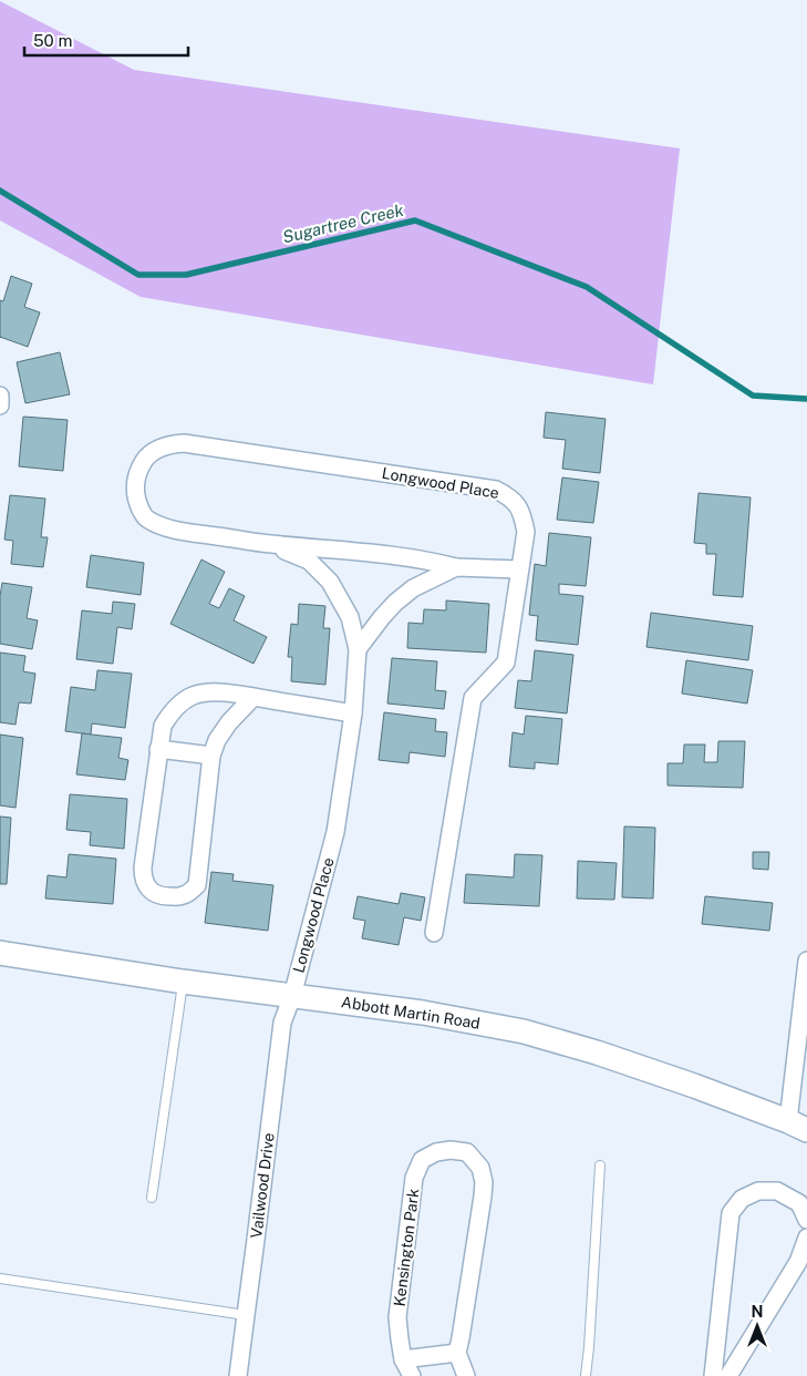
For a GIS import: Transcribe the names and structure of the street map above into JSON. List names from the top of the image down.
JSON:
{
  "streets": {
    "main road": ["Abbott Martin Road"],
    "street": ["Longwood Place", "Vailwood Drive", "Kensington Park"]
  },
  "crossings": [
    ["Longwood Place", "Abbott Martin Road"],
    ["Longwood Place", "Vailwood Drive"],
    ["Abbott Martin Road", "Vailwood Drive"]
  ],
  "water": ["Sugartree Creek"],
  "scale_bar": "50 m",
  "north": "top"
}
